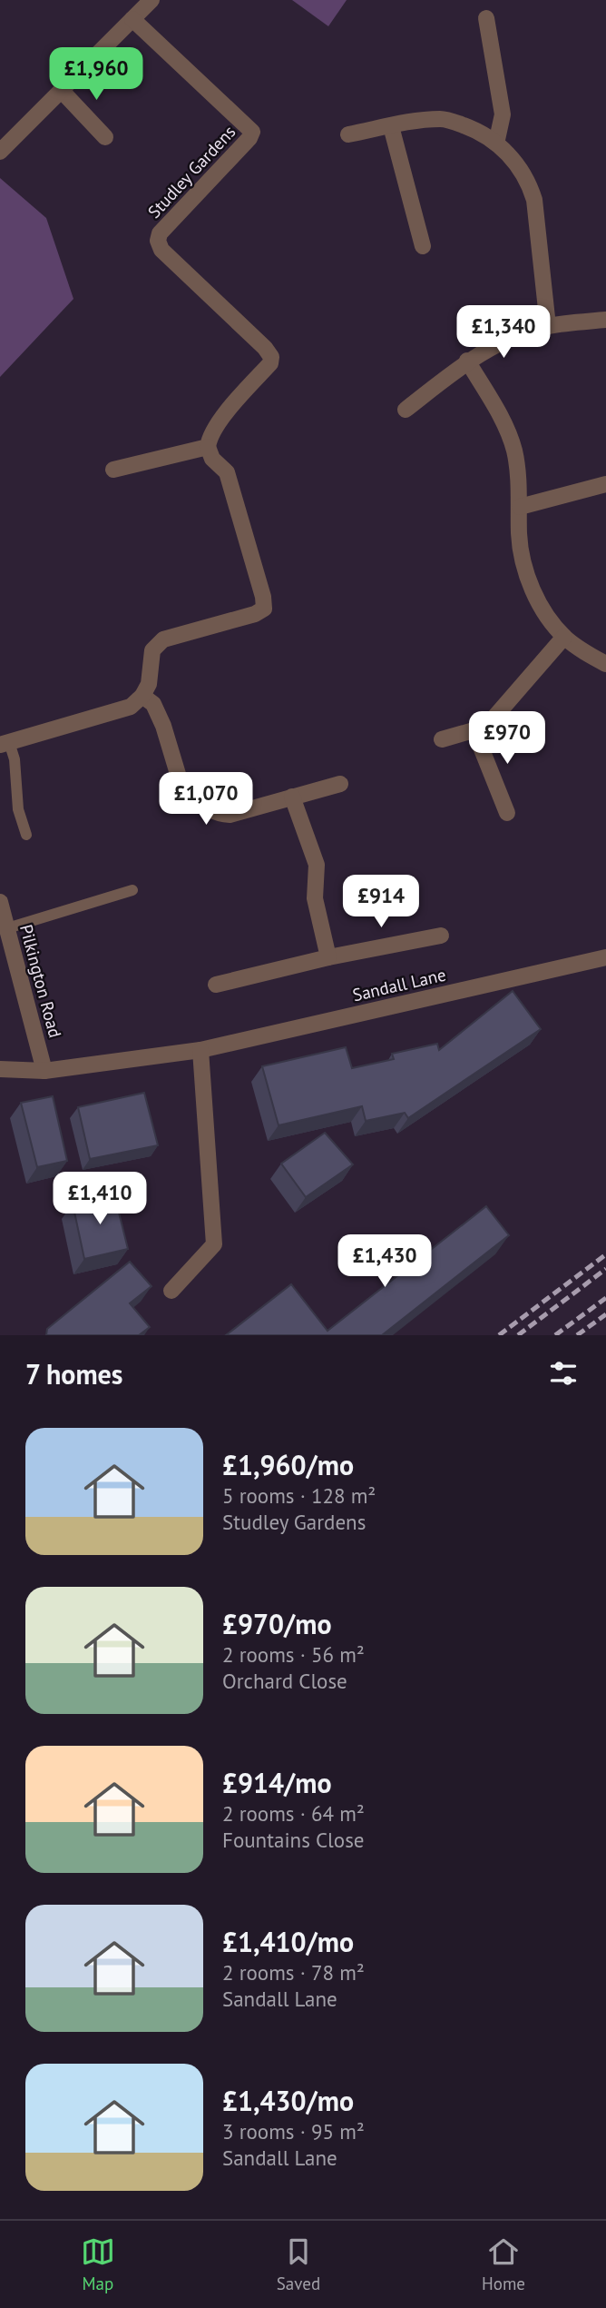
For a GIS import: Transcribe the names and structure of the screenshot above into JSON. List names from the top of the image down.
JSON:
{
  "streets": {
    "street": ["Studley Gardens", "Pilkington Road", "Sandall Lane"]
  },
  "crossings": [
    ["Pilkington Road", "Sandall Lane"]
  ],
  "page": {
    "price": [
      "£1,960",
      "£1,340",
      "£970",
      "£1,070",
      "£914",
      "£1,410",
      "£1,430"
    ],
    "heading": "7 homes",
    "list": [
      {
        "name": "£1,960/mo",
        "note": "5 rooms · 128 m² · Studley Gardens"
      },
      {
        "name": "£970/mo",
        "note": "2 rooms · 56 m² · Orchard Close"
      },
      {
        "name": "£914/mo",
        "note": "2 rooms · 64 m² · Fountains Close"
      },
      {
        "name": "£1,410/mo",
        "note": "2 rooms · 78 m² · Sandall Lane"
      },
      {
        "name": "£1,430/mo",
        "note": "3 rooms · 95 m² · Sandall Lane"
      }
    ],
    "tabs": ["Map", "Saved", "Home"]
  }
}
